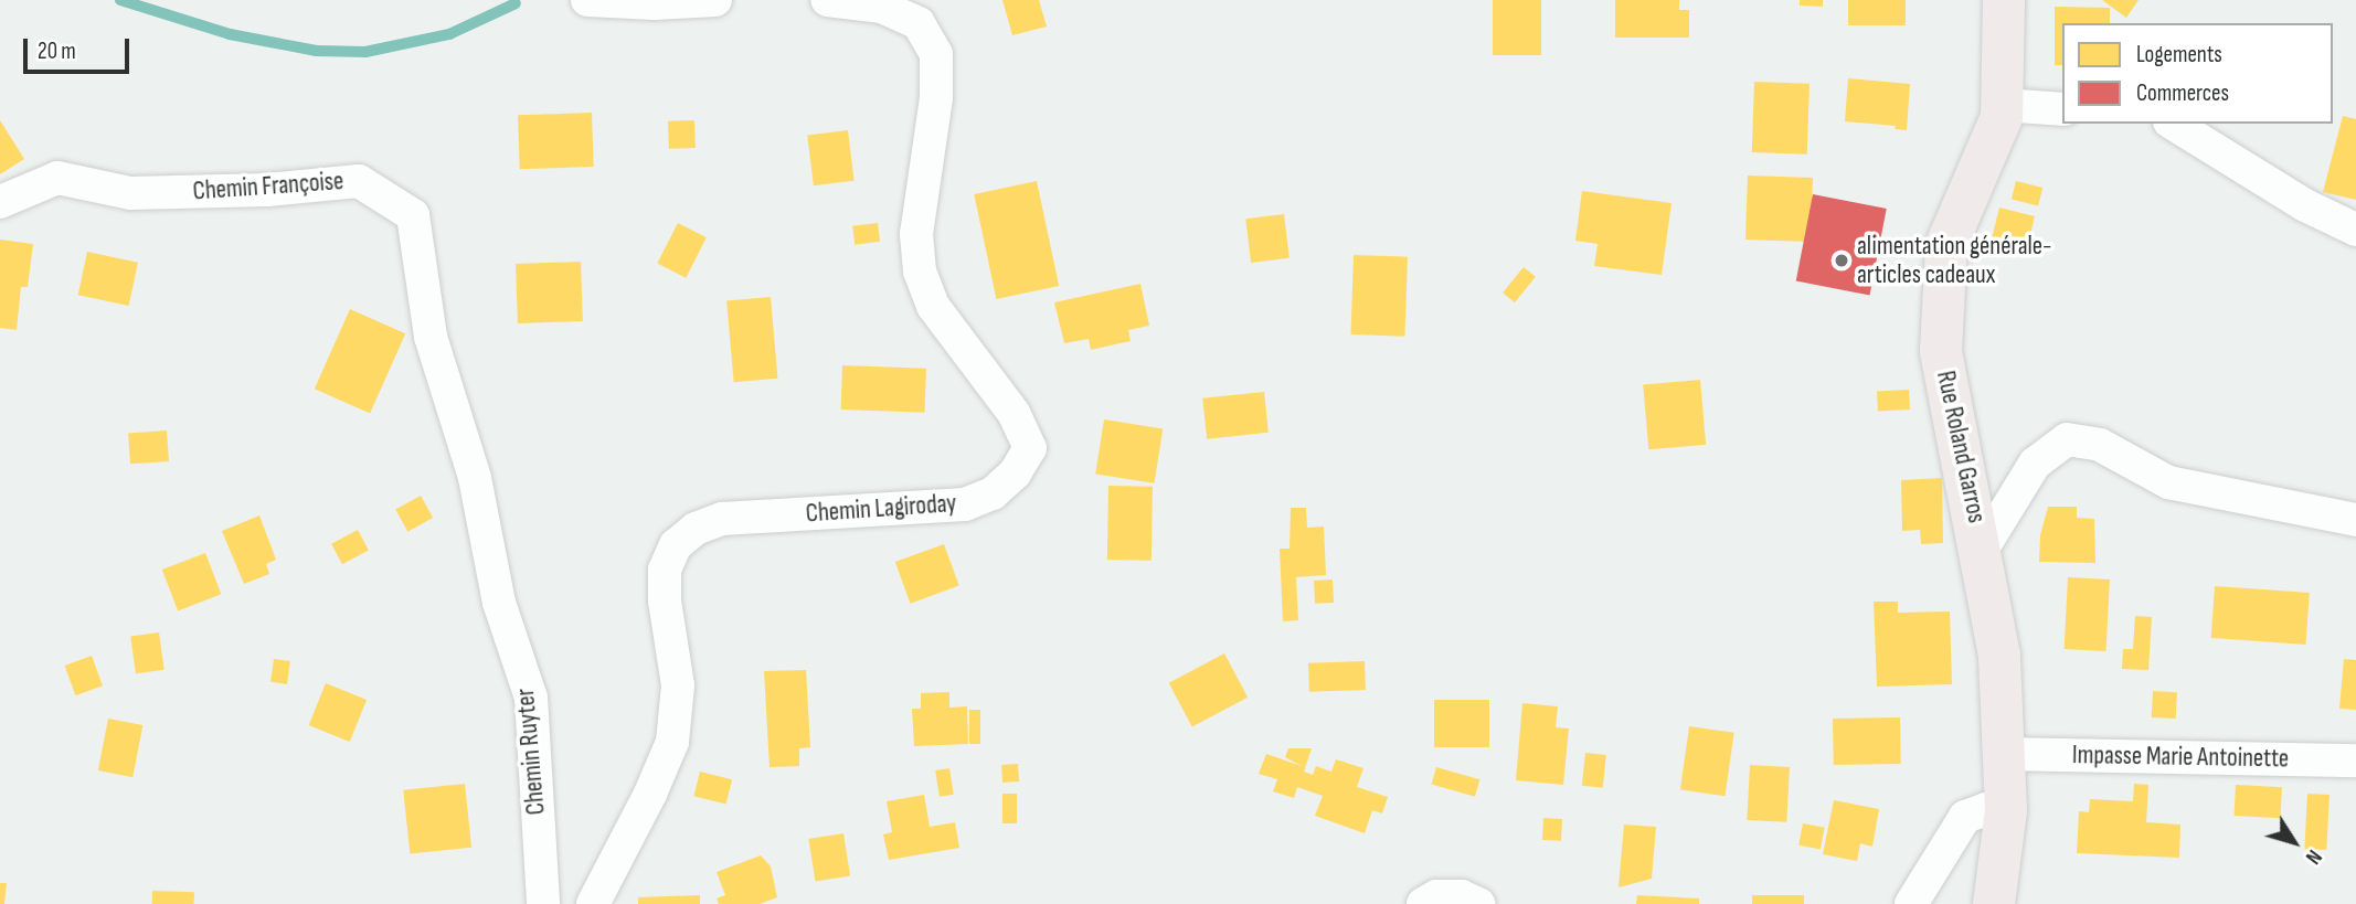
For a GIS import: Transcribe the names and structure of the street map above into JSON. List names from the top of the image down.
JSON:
{
  "streets": {
    "main road": ["Rue Roland Garros"],
    "street": [
      "Chemin Françoise",
      "Chemin Lagiroday",
      "Chemin Ruyter",
      "Impasse Marie Antoinette"
    ]
  },
  "crossings": [
    ["Chemin Françoise", "Chemin Ruyter"],
    ["Rue Roland Garros", "Impasse Marie Antoinette"]
  ],
  "places": ["alimentation générale- articles cadeaux"],
  "legend": ["Logements", "Commerces"],
  "scale_bar": "20 m",
  "north": "bottom right"
}
